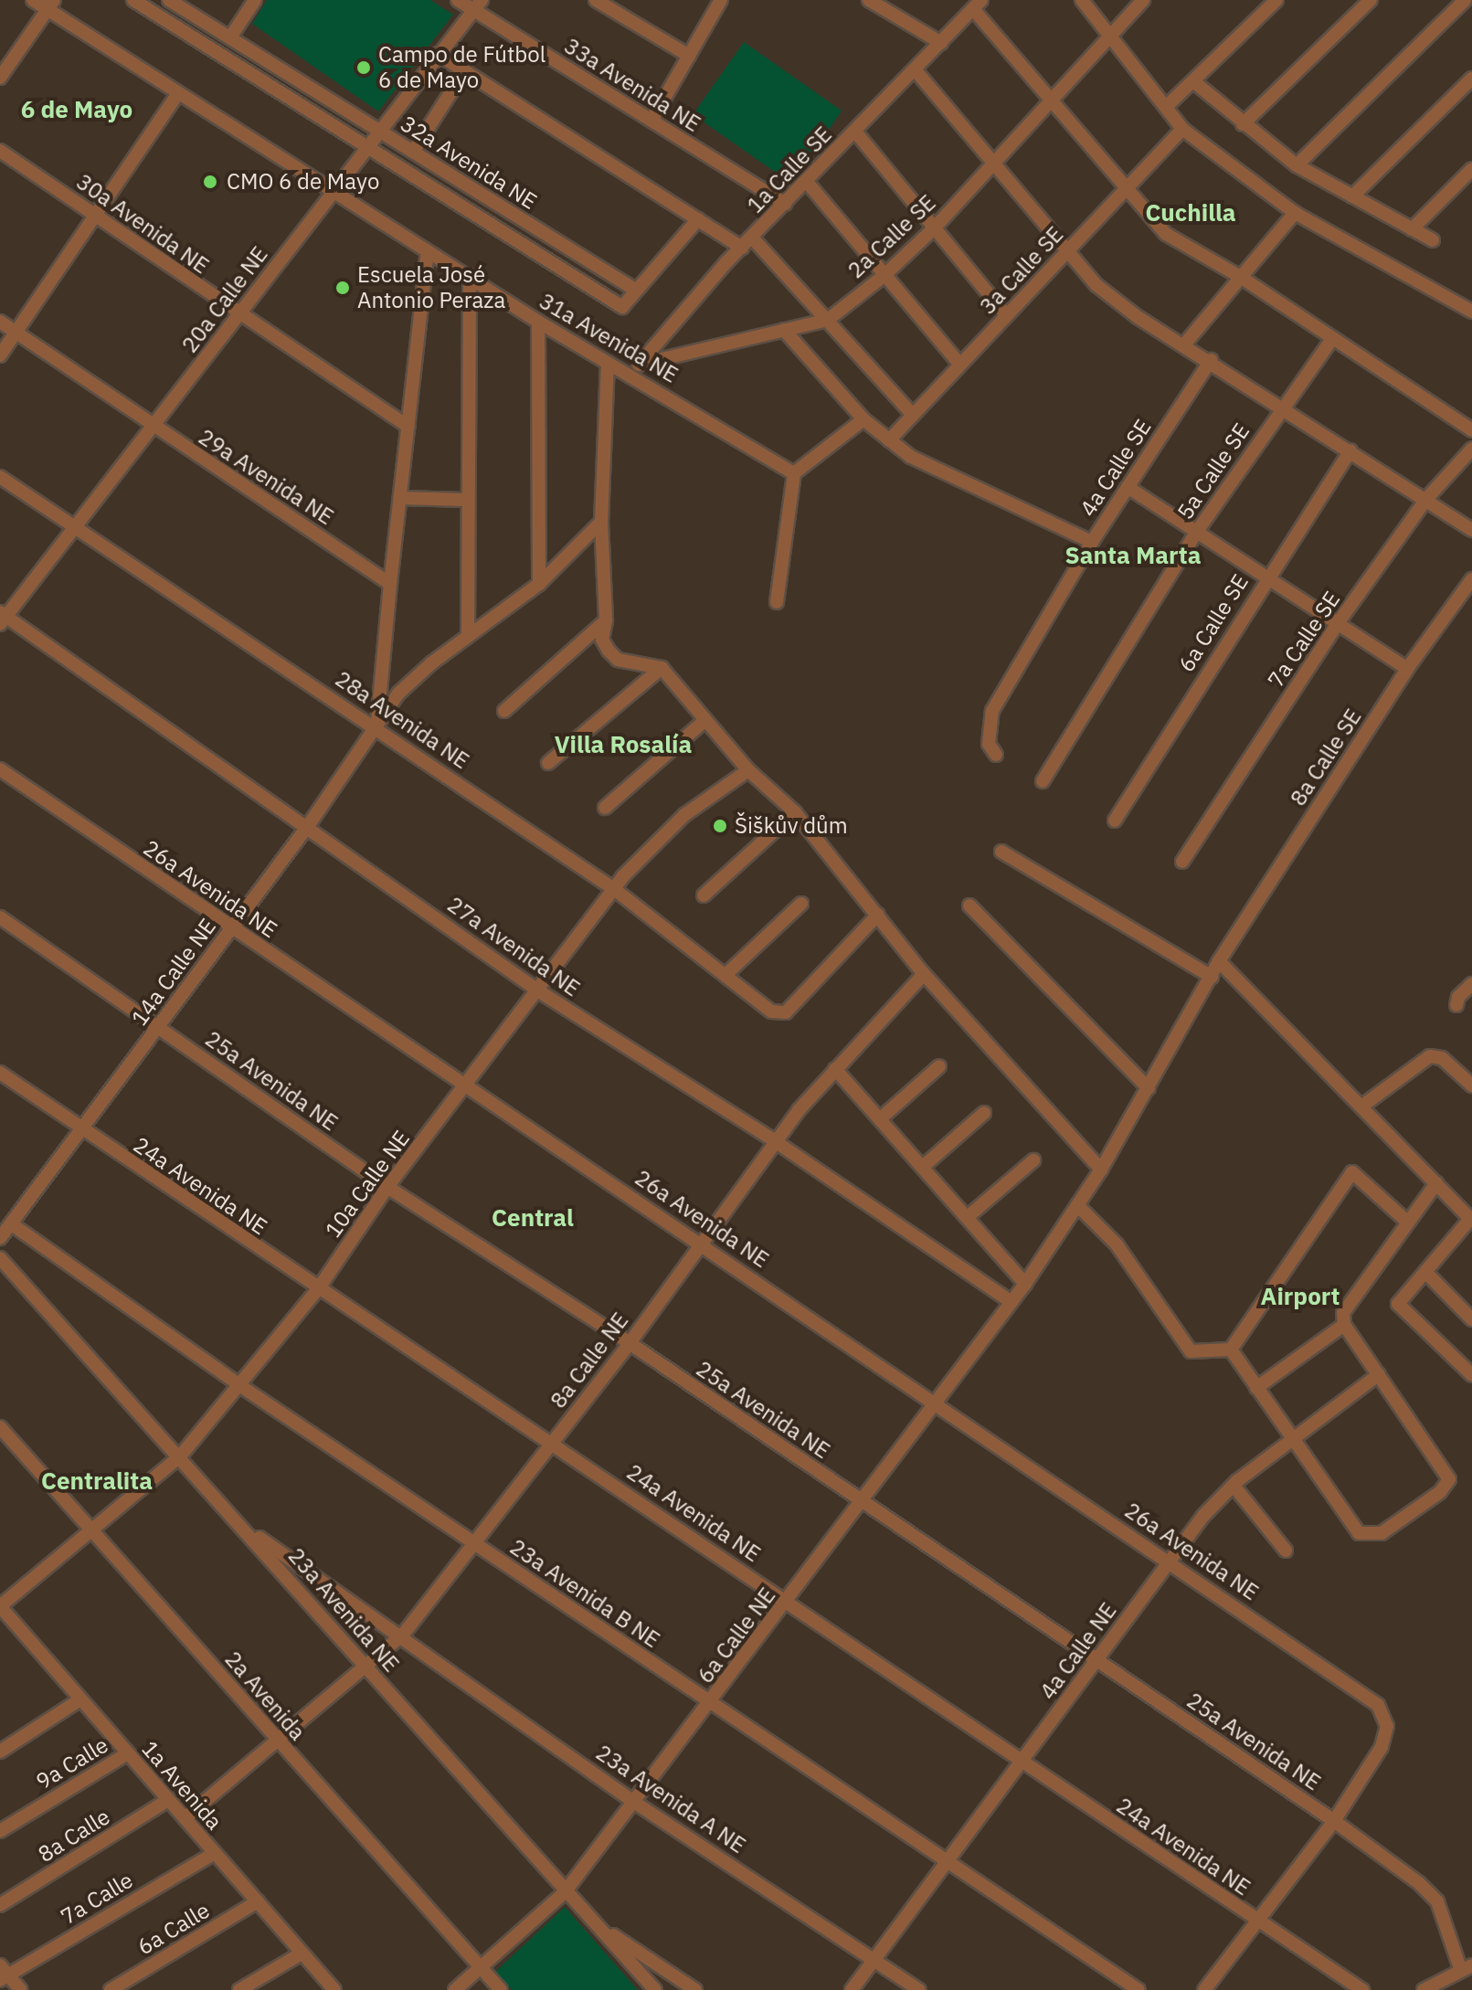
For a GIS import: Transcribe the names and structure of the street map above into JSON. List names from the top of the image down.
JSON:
{
  "streets": {
    "street": [
      "33a Avenida NE",
      "32a Avenida NE",
      "1a Calle SE",
      "30a Avenida NE",
      "2a Calle SE",
      "3a Calle SE",
      "20a Calle NE",
      "31a Avenida NE",
      "4a Calle SE",
      "5a Calle SE",
      "29a Avenida NE",
      "6a Calle SE",
      "7a Calle SE",
      "28a Avenida NE",
      "8a Calle SE",
      "26a Avenida NE",
      "27a Avenida NE",
      "14a Calle NE",
      "25a Avenida NE",
      "10a Calle NE",
      "24a Avenida NE",
      "8a Calle NE",
      "23a Avenida B NE",
      "23a Avenida NE",
      "6a Calle NE",
      "4a Calle NE",
      "2a Avenida",
      "9a Calle",
      "1a Avenida",
      "23a Avenida A NE",
      "8a Calle",
      "7a Calle",
      "6a Calle"
    ]
  },
  "crossings": [
    ["33a Avenida NE", "1a Calle SE"],
    ["33a Avenida NE", "20a Calle NE"],
    ["32a Avenida NE", "20a Calle NE"],
    ["1a Calle SE", "2a Calle SE"],
    ["1a Calle SE", "31a Avenida NE"],
    ["30a Avenida NE", "20a Calle NE"],
    ["2a Calle SE", "31a Avenida NE"],
    ["20a Calle NE", "31a Avenida NE"],
    ["20a Calle NE", "29a Avenida NE"],
    ["20a Calle NE", "28a Avenida NE"],
    ["20a Calle NE", "27a Avenida NE"],
    ["28a Avenida NE", "14a Calle NE"],
    ["28a Avenida NE", "10a Calle NE"],
    ["8a Calle SE", "6a Calle NE"],
    ["26a Avenida NE", "14a Calle NE"],
    ["26a Avenida NE", "25a Avenida NE"],
    ["26a Avenida NE", "10a Calle NE"],
    ["26a Avenida NE", "8a Calle NE"],
    ["26a Avenida NE", "6a Calle NE"],
    ["26a Avenida NE", "4a Calle NE"],
    ["27a Avenida NE", "14a Calle NE"],
    ["27a Avenida NE", "10a Calle NE"],
    ["27a Avenida NE", "8a Calle NE"],
    ["27a Avenida NE", "6a Calle NE"],
    ["14a Calle NE", "25a Avenida NE"],
    ["14a Calle NE", "24a Avenida NE"],
    ["14a Calle NE", "23a Avenida B NE"],
    ["25a Avenida NE", "10a Calle NE"],
    ["25a Avenida NE", "8a Calle NE"],
    ["25a Avenida NE", "6a Calle NE"],
    ["25a Avenida NE", "4a Calle NE"],
    ["10a Calle NE", "24a Avenida NE"],
    ["10a Calle NE", "23a Avenida B NE"],
    ["10a Calle NE", "23a Avenida NE"],
    ["10a Calle NE", "2a Avenida"],
    ["10a Calle NE", "1a Avenida"],
    ["24a Avenida NE", "8a Calle NE"],
    ["24a Avenida NE", "6a Calle NE"],
    ["24a Avenida NE", "4a Calle NE"],
    ["8a Calle NE", "23a Avenida B NE"],
    ["8a Calle NE", "23a Avenida NE"],
    ["8a Calle NE", "2a Avenida"],
    ["8a Calle NE", "1a Avenida"],
    ["8a Calle NE", "23a Avenida A NE"],
    ["23a Avenida B NE", "6a Calle NE"],
    ["23a Avenida B NE", "4a Calle NE"],
    ["23a Avenida NE", "6a Calle NE"],
    ["23a Avenida NE", "23a Avenida A NE"],
    ["6a Calle NE", "2a Avenida"],
    ["6a Calle NE", "23a Avenida A NE"],
    ["4a Calle NE", "23a Avenida A NE"],
    ["9a Calle", "1a Avenida"],
    ["1a Avenida", "8a Calle"],
    ["1a Avenida", "7a Calle"],
    ["1a Avenida", "6a Calle"]
  ],
  "districts": [
    "6 de Mayo",
    "Cuchilla",
    "Santa Marta",
    "Villa Rosalía",
    "Central",
    "Airport",
    "Centralita"
  ],
  "places": [
    "Campo de Fútbol 6 de Mayo",
    "CMO 6 de Mayo",
    "Escuela José Antonio Peraza",
    "Šiškův dům"
  ]
}
